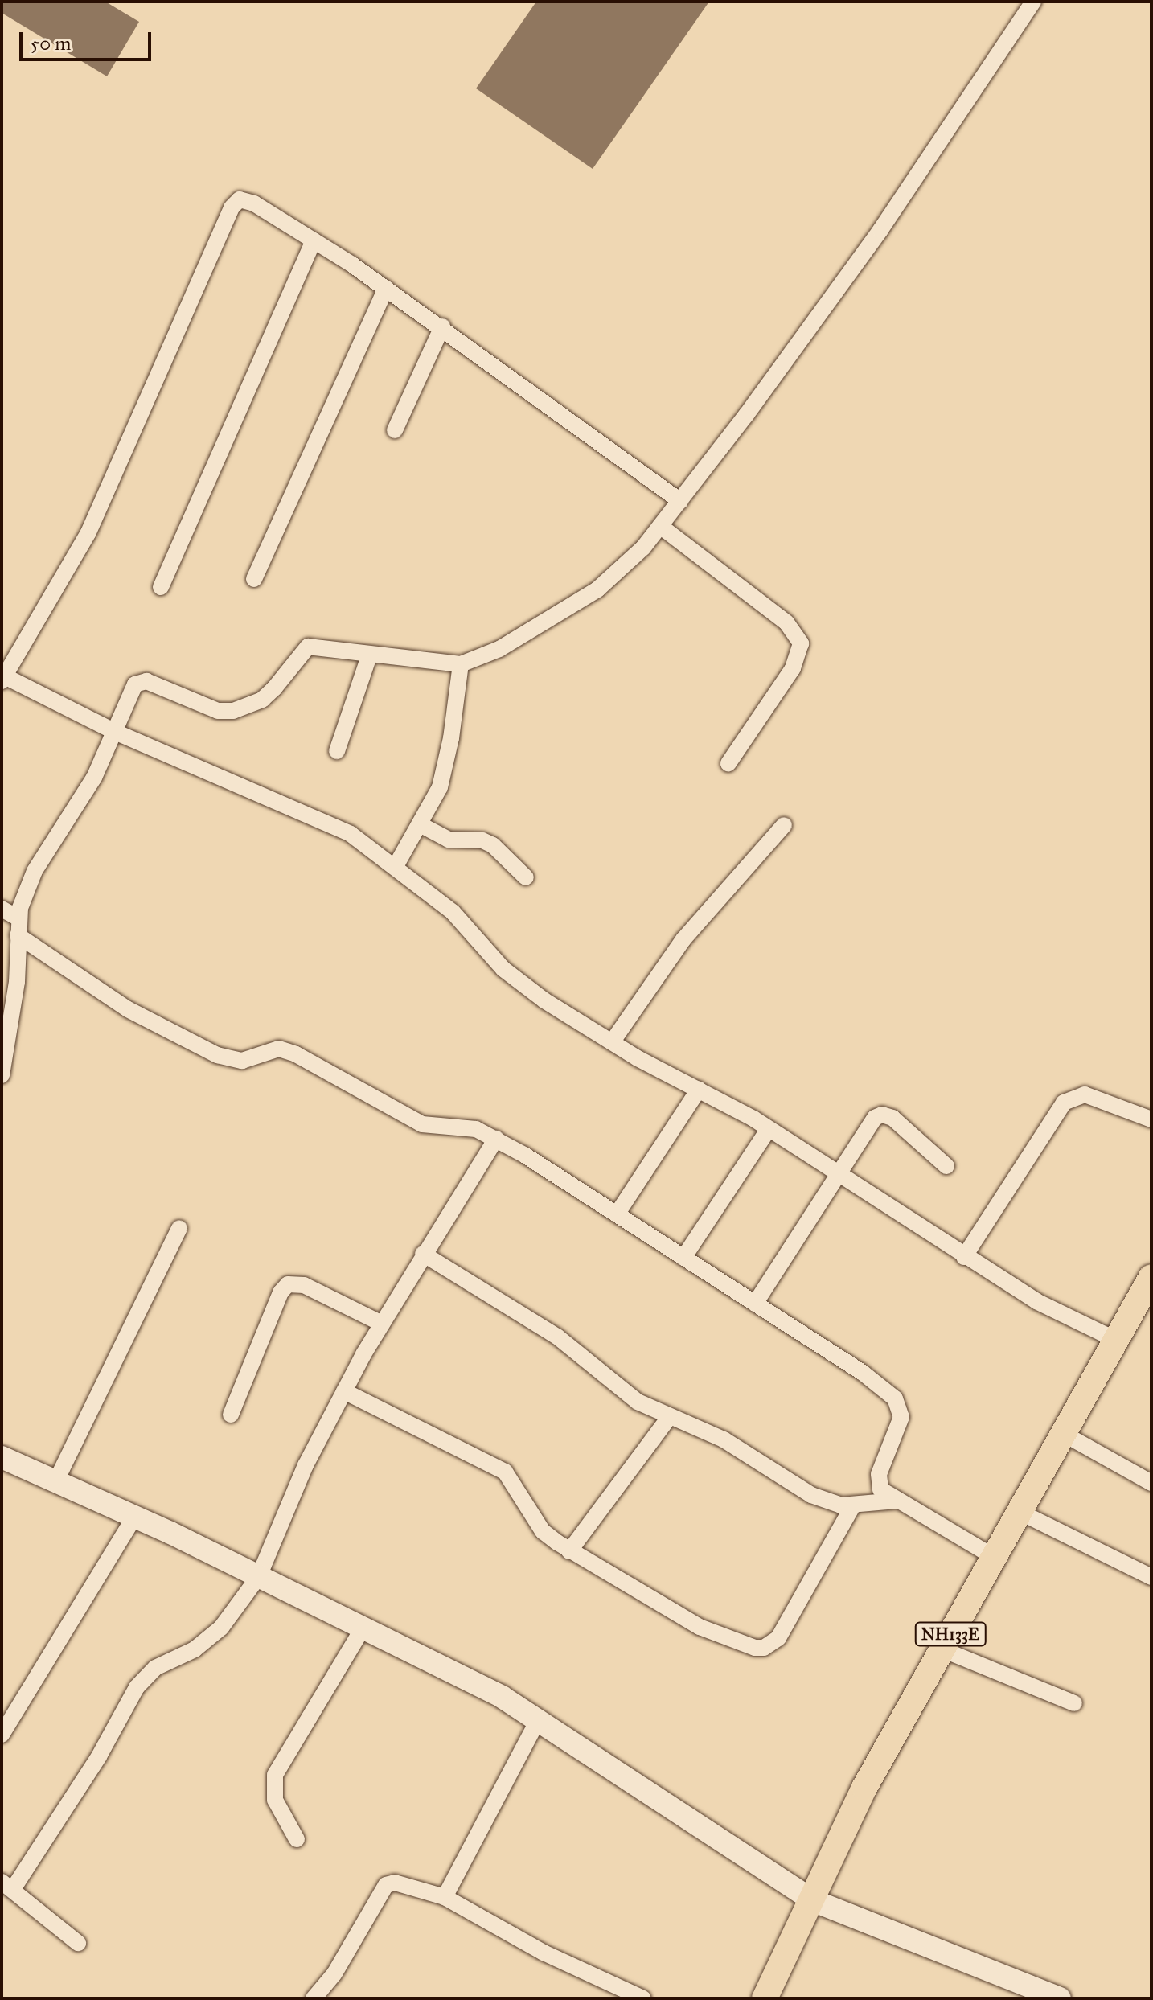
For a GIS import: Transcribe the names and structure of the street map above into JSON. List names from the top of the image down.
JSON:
{
  "streets": {
    "main road": ["NH133E"]
  },
  "scale_bar": "50 m"
}
